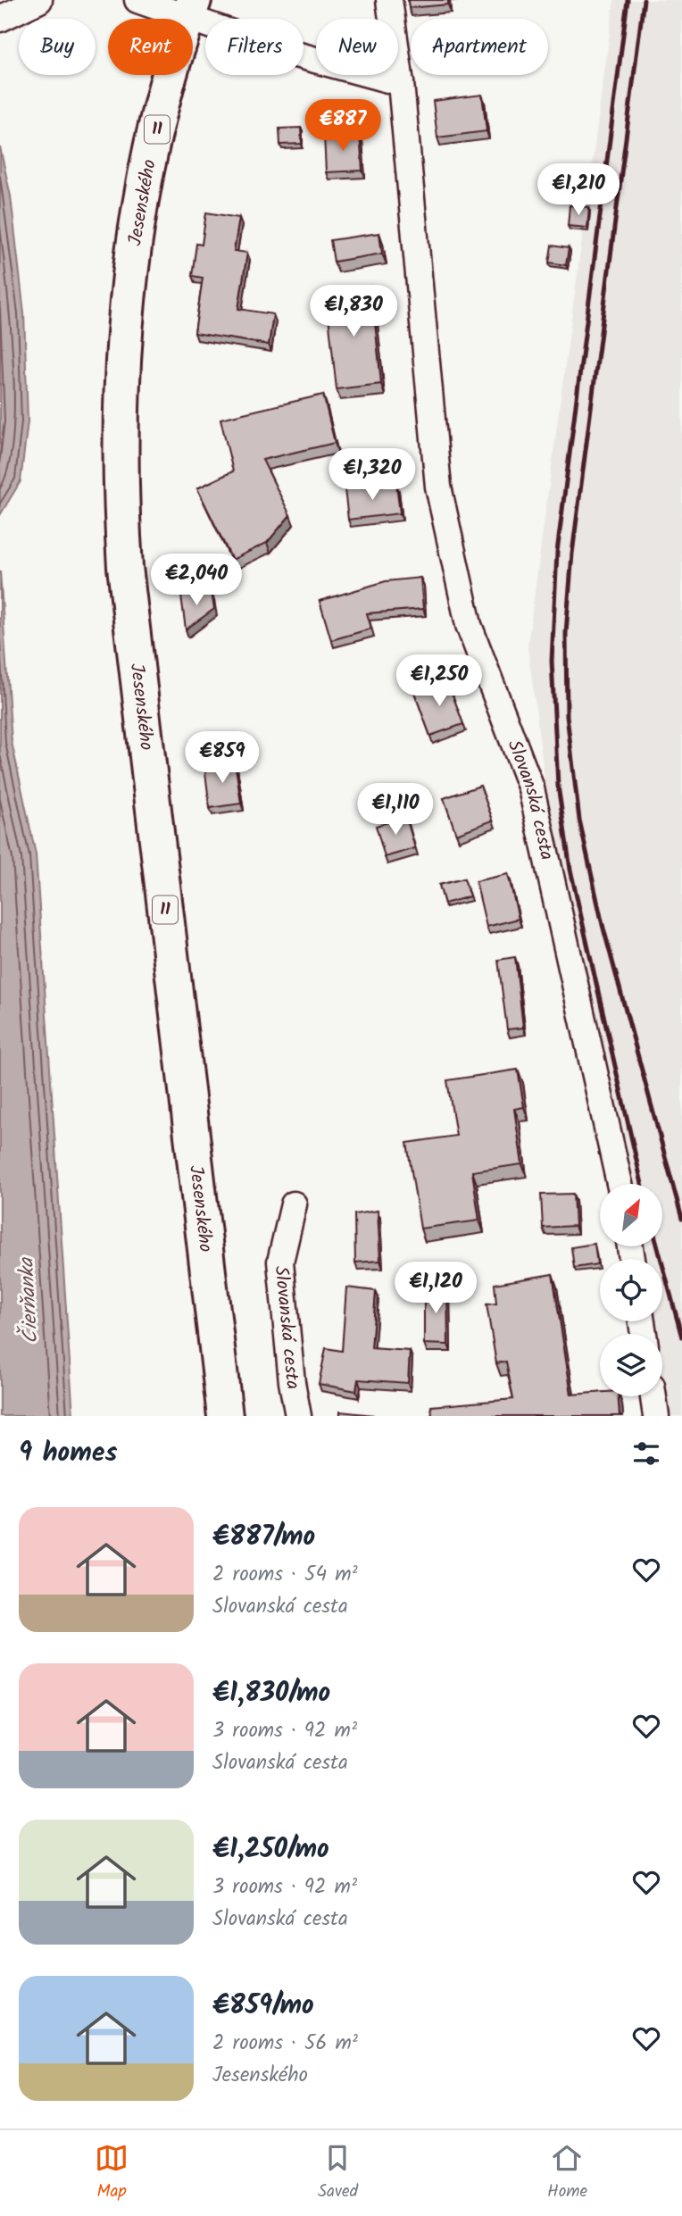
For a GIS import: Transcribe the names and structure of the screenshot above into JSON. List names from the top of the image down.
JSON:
{
  "streets": {
    "main road": ["11", "Jesenského"],
    "street": ["Slovanská cesta"]
  },
  "water": ["Čierňanka"],
  "north": "top right",
  "page": {
    "chip": [
      "Buy",
      "Rent",
      "Filters",
      "New",
      "Apartment"
    ],
    "price": [
      "€887",
      "€1,210",
      "€1,830",
      "€1,320",
      "€2,040",
      "€1,250",
      "€859",
      "€1,110",
      "€1,120"
    ],
    "heading": "9 homes",
    "list": [
      {
        "name": "€887/mo",
        "note": "2 rooms · 54 m² · Slovanská cesta"
      },
      {
        "name": "€1,830/mo",
        "note": "3 rooms · 92 m² · Slovanská cesta"
      },
      {
        "name": "€1,250/mo",
        "note": "3 rooms · 92 m² · Slovanská cesta"
      },
      {
        "name": "€859/mo",
        "note": "2 rooms · 56 m² · Jesenského"
      }
    ],
    "tabs": ["Map", "Saved", "Home"]
  }
}
